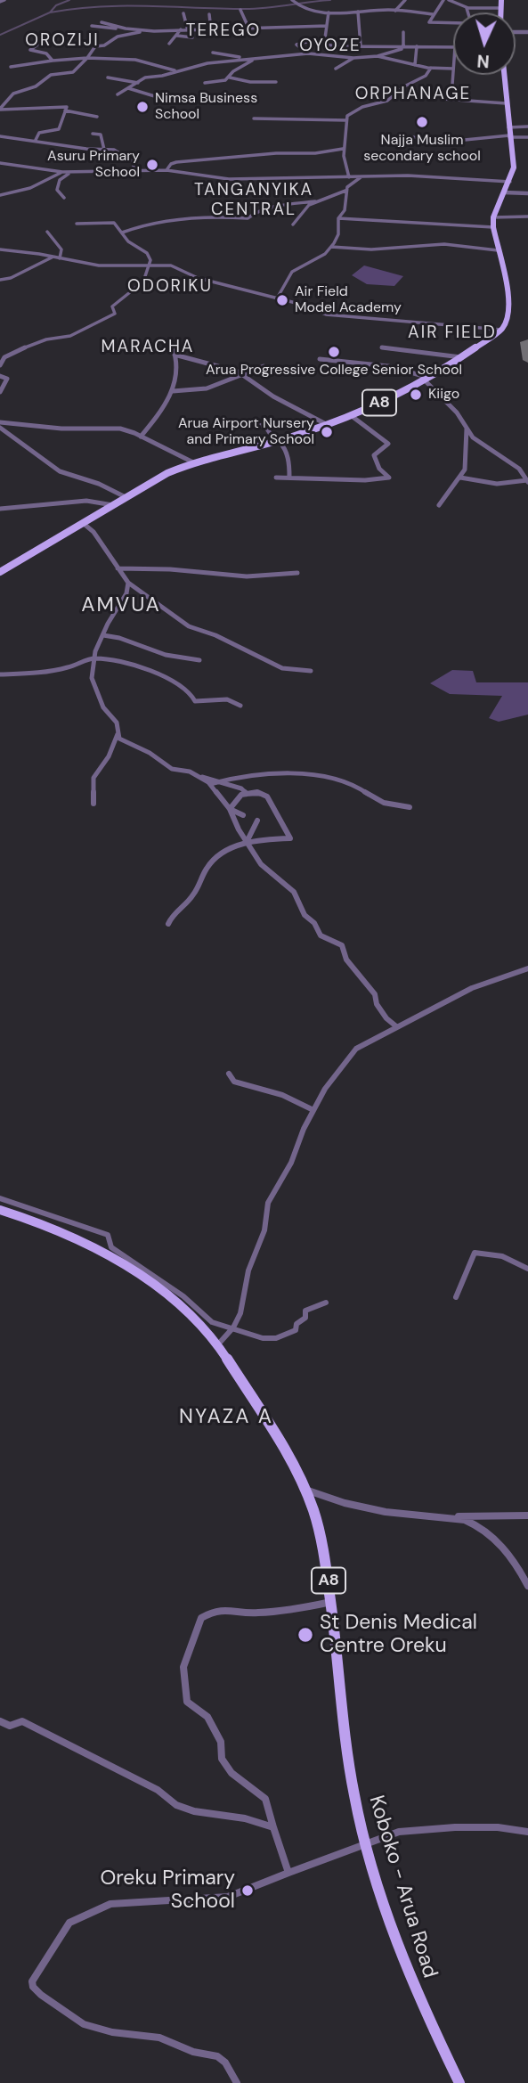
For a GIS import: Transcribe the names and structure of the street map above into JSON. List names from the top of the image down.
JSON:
{
  "streets": {
    "main road": ["A8", "Koboko - Arua Road"]
  },
  "districts": [
    "TEREGO",
    "OROZIJI",
    "OYOZE",
    "ORPHANAGE",
    "TANGANYIKA CENTRAL",
    "ODORIKU",
    "AIR FIELD",
    "MARACHA",
    "AMVUA",
    "NYAZA A"
  ],
  "places": [
    "Nimsa Business School",
    "Najja Muslim secondary school",
    "Asuru Primary School",
    "Air Field Model Academy",
    "Arua Progressive College Senior School",
    "Kiigo",
    "Arua Airport Nursery and Primary School",
    "St Denis Medical Centre Oreku",
    "Oreku Primary School"
  ],
  "north": "bottom"
}
